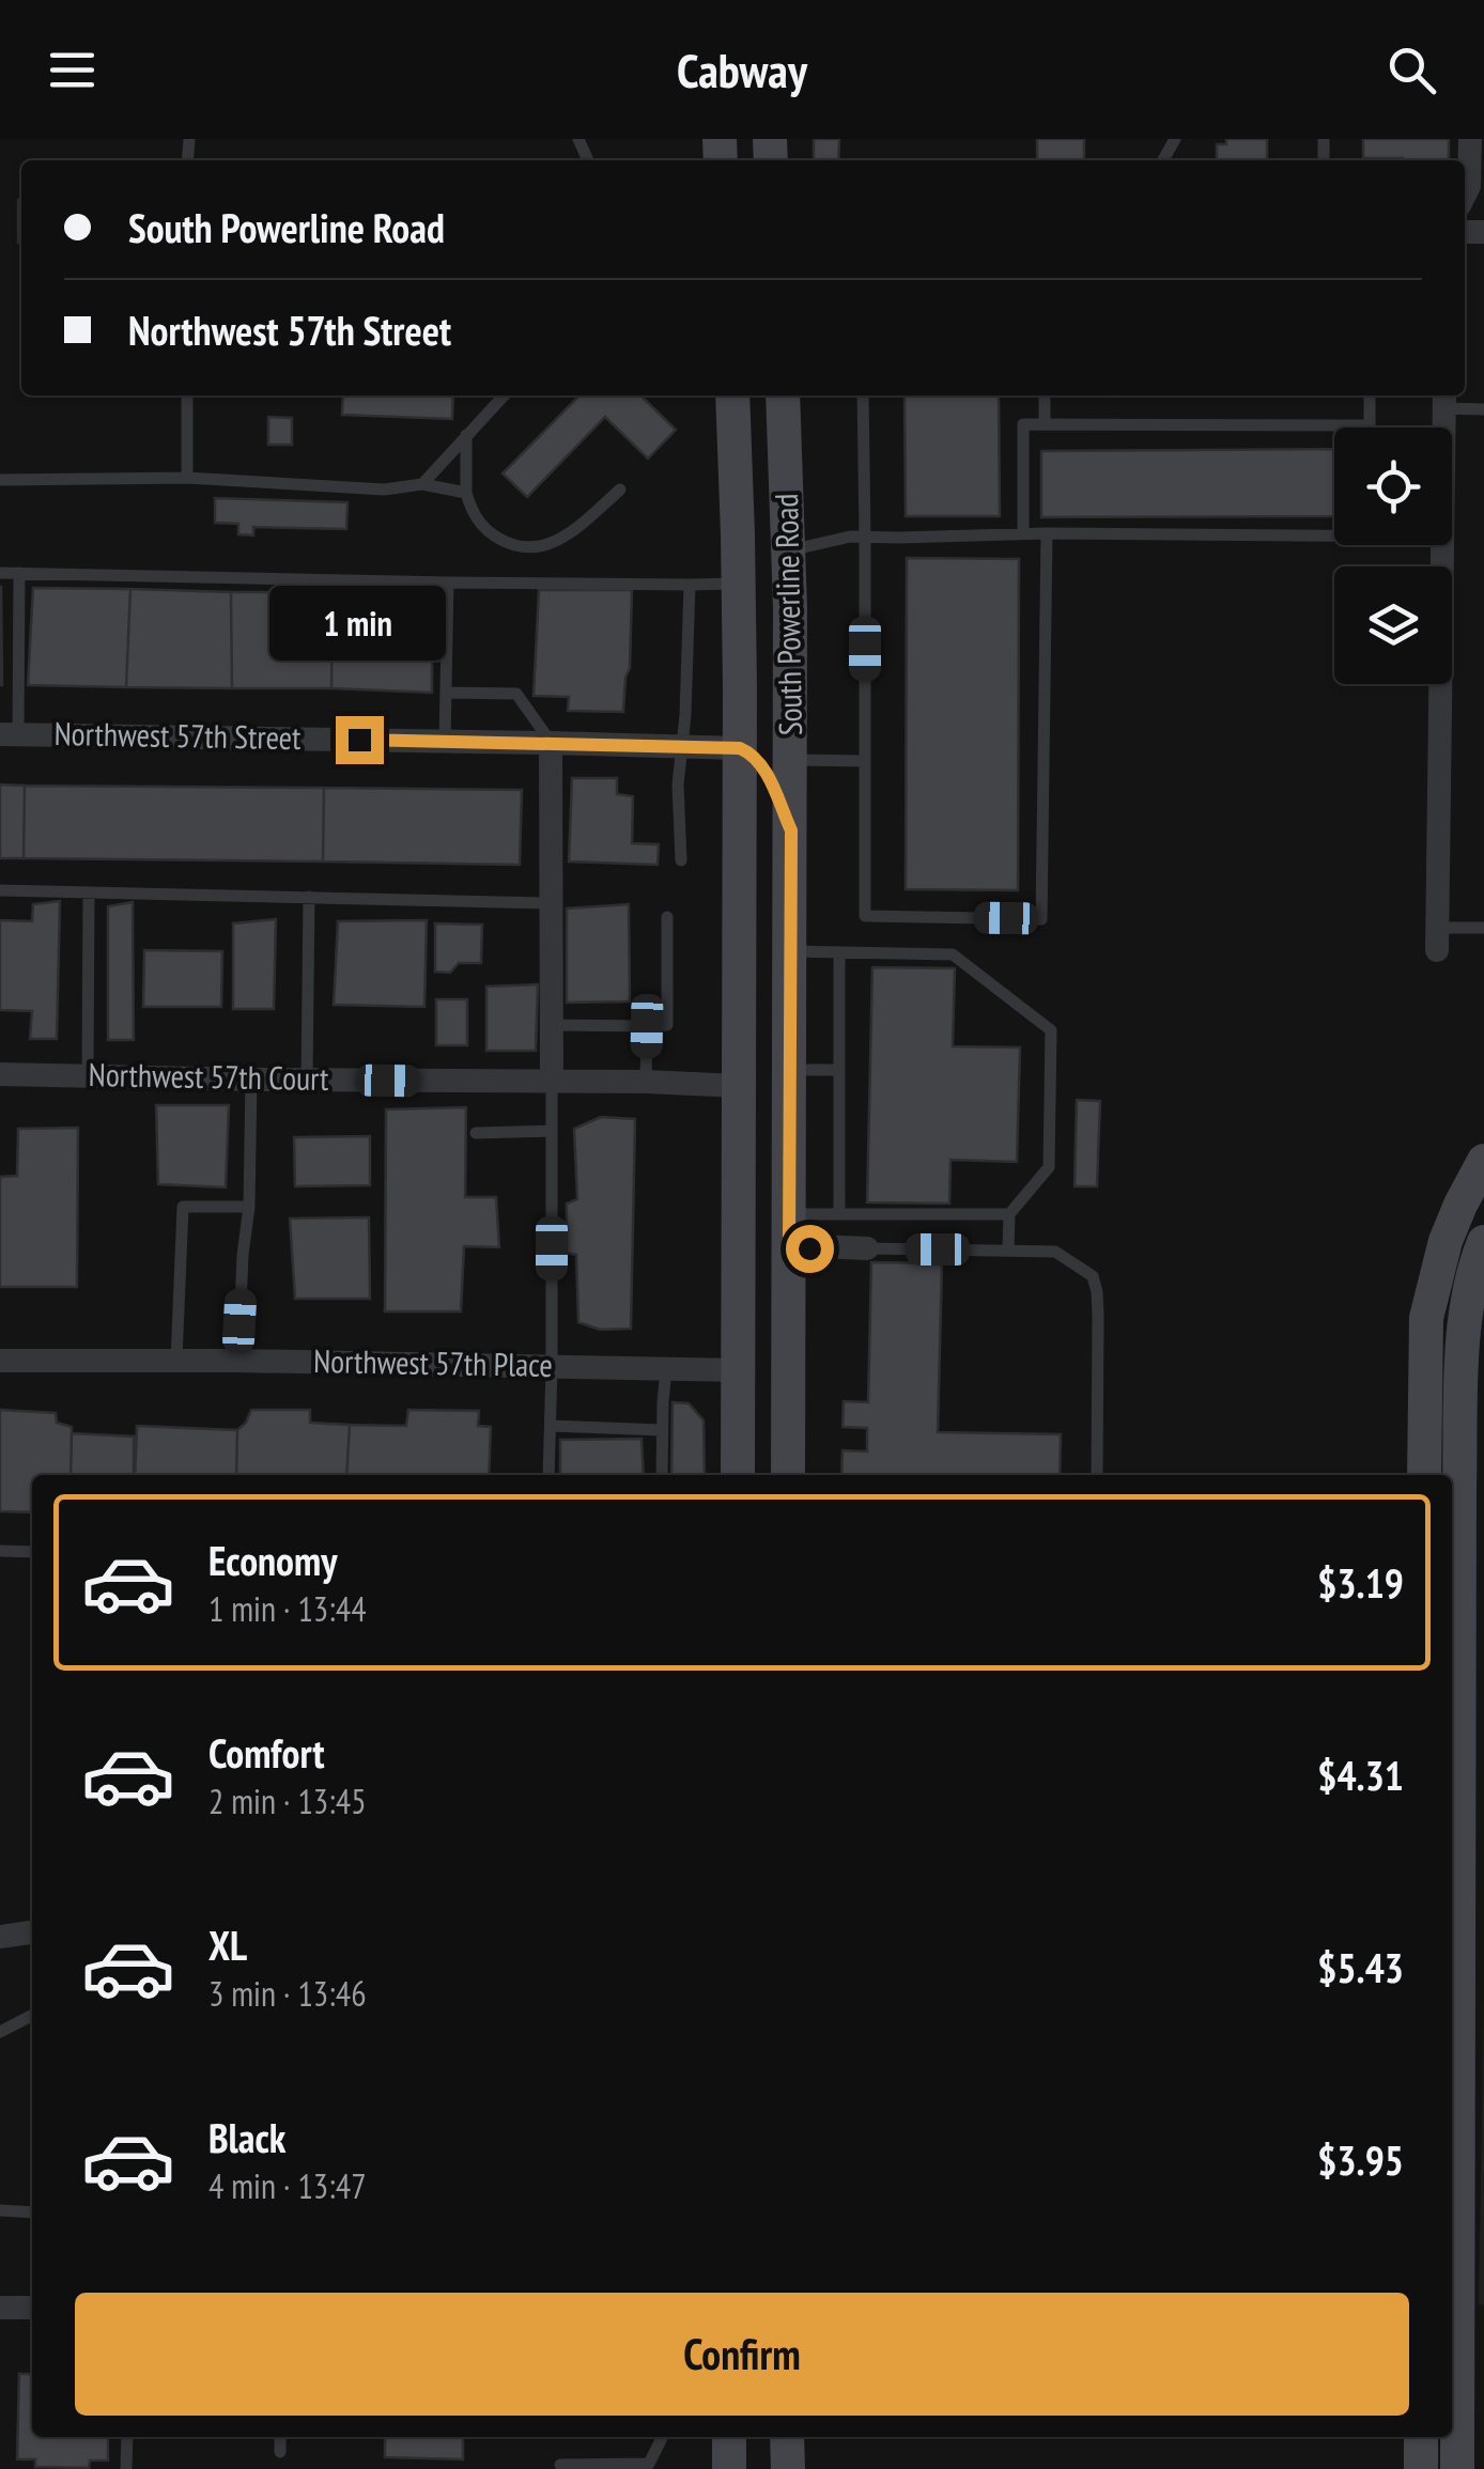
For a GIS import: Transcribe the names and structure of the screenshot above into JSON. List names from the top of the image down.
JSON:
{
  "streets": {
    "main road": ["South Powerline Road"],
    "street": ["Northwest 57th Street", "Northwest 57th Court", "Northwest 57th Place"]
  },
  "crossings": [
    ["South Powerline Road", "Northwest 57th Street"],
    ["South Powerline Road", "Northwest 57th Court"],
    ["South Powerline Road", "Northwest 57th Place"]
  ],
  "page": {
    "header": "Cabway",
    "banner": ["South Powerline Road", "Northwest 57th Street"],
    "bubble": "1 min",
    "list": [
      {
        "name": "Economy",
        "note": "1 min · 13:44",
        "value": "$3.19"
      },
      {
        "name": "Comfort",
        "note": "2 min · 13:45",
        "value": "$4.31"
      },
      {
        "name": "XL",
        "note": "3 min · 13:46",
        "value": "$5.43"
      },
      {
        "name": "Black",
        "note": "4 min · 13:47",
        "value": "$3.95"
      }
    ],
    "buttons": "Confirm"
  }
}
